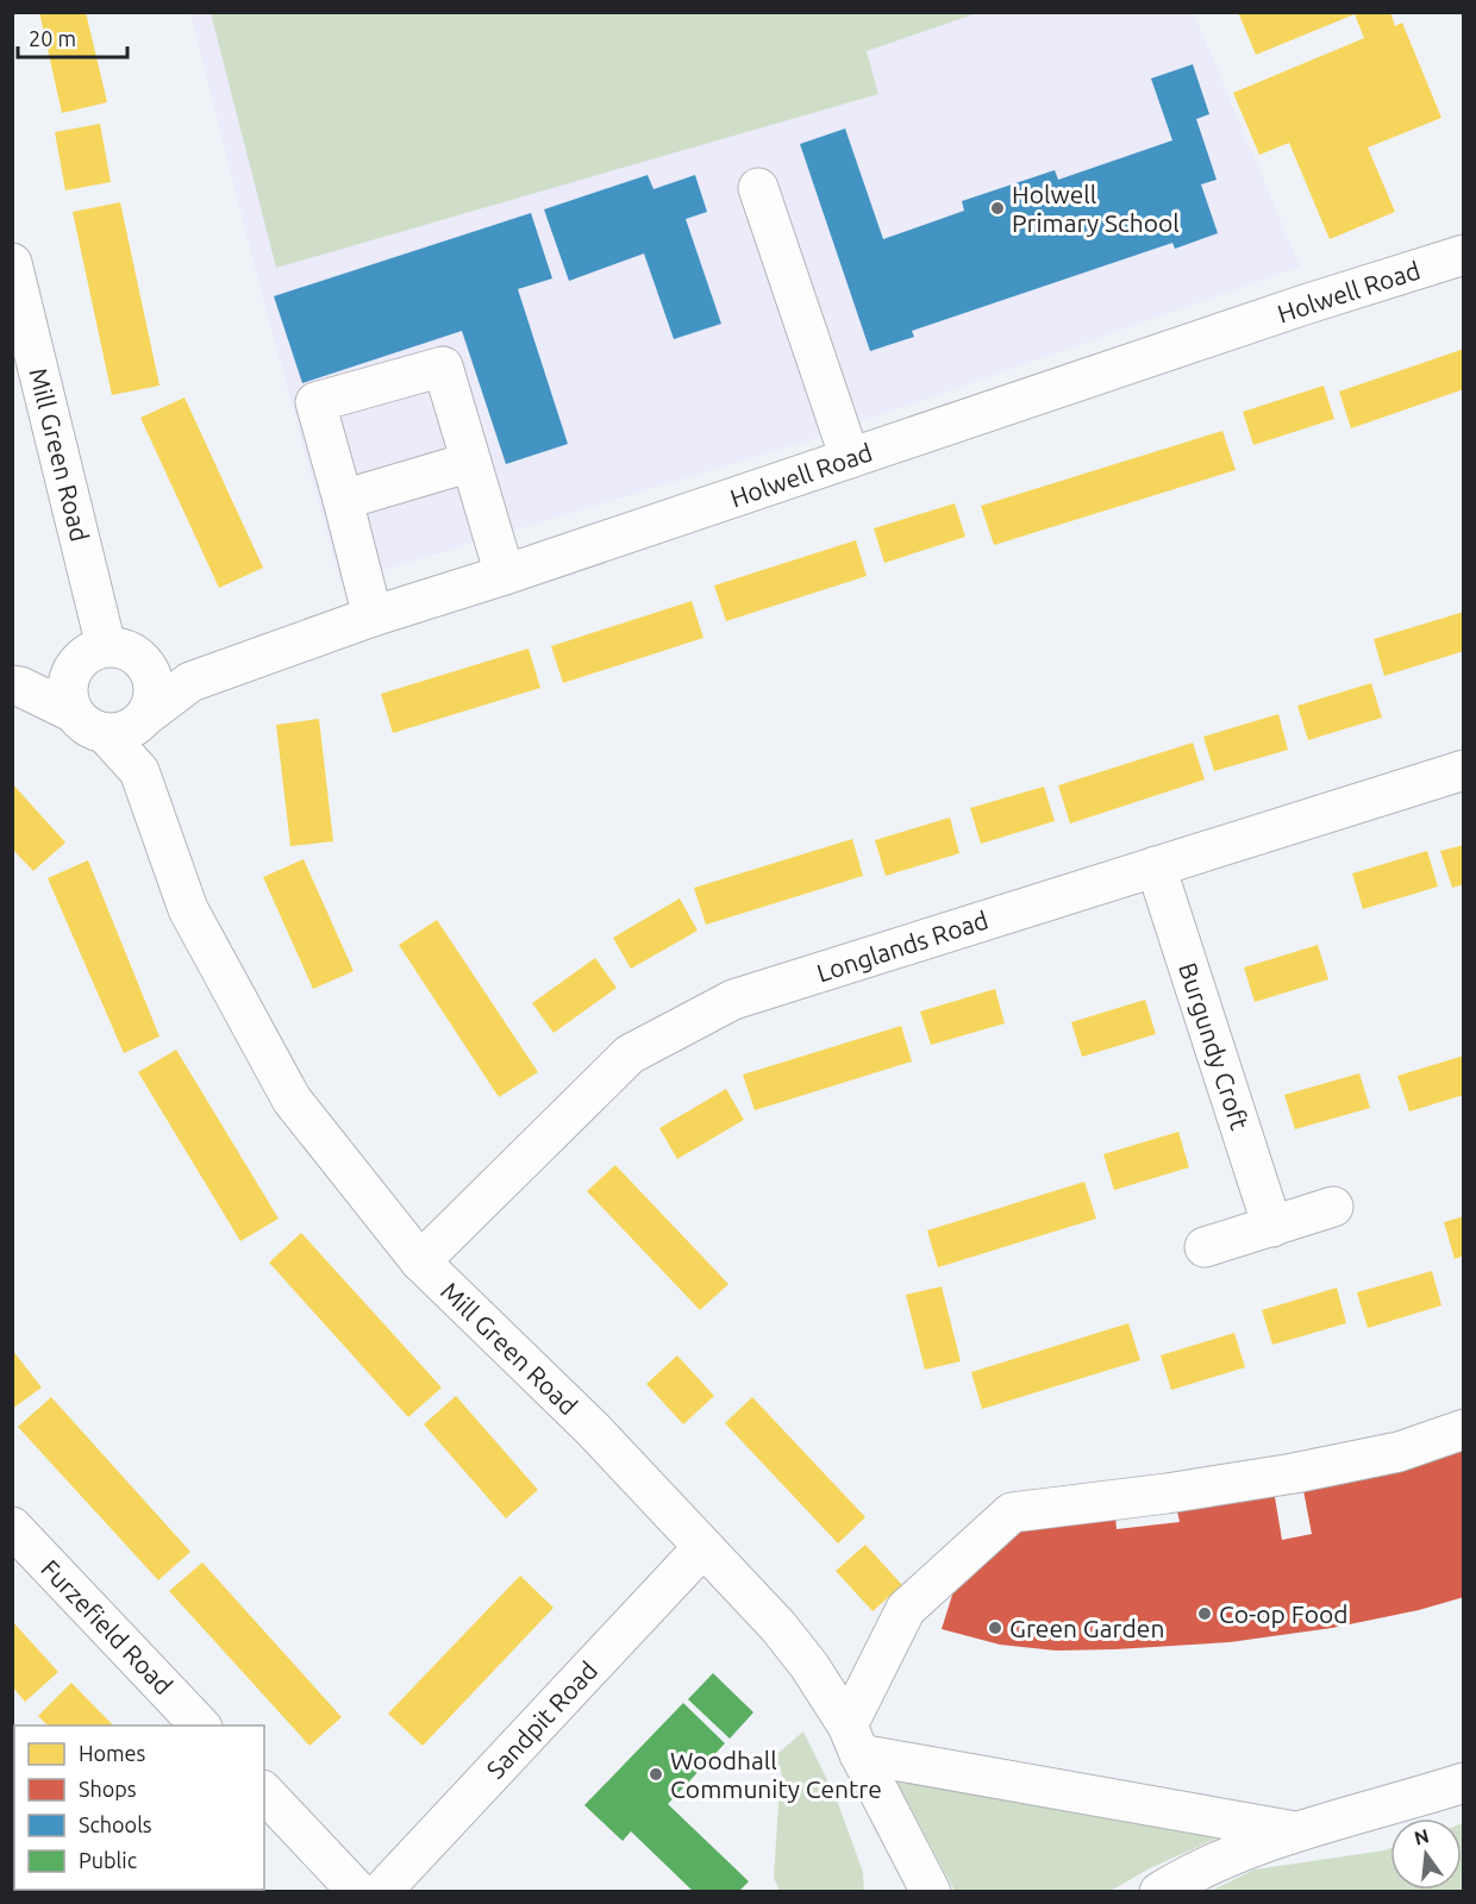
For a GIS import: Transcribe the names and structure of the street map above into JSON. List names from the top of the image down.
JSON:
{
  "streets": {
    "street": [
      "Holwell Road",
      "Mill Green Road",
      "Longlands Road",
      "Burgundy Croft",
      "Furzefield Road",
      "Sandpit Road"
    ]
  },
  "crossings": [
    ["Holwell Road", "Mill Green Road"],
    ["Mill Green Road", "Longlands Road"],
    ["Mill Green Road", "Sandpit Road"],
    ["Longlands Road", "Burgundy Croft"]
  ],
  "places": [
    "Holwell Primary School",
    "Co-op Food",
    "Green Garden",
    "Woodhall Community Centre"
  ],
  "legend": [
    "Homes",
    "Shops",
    "Schools",
    "Public"
  ],
  "scale_bar": "20 m",
  "north": "top"
}
